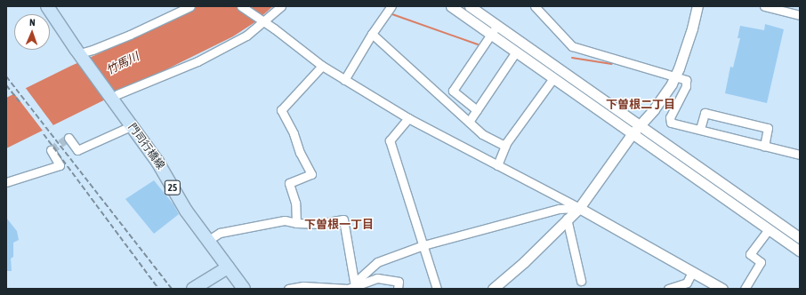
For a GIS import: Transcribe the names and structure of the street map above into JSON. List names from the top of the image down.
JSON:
{
  "streets": {
    "main road": ["門司行橋線", "25"]
  },
  "districts": ["下曽根二丁目", "下曽根一丁目"],
  "water": ["竹馬川"],
  "north": "top"
}
